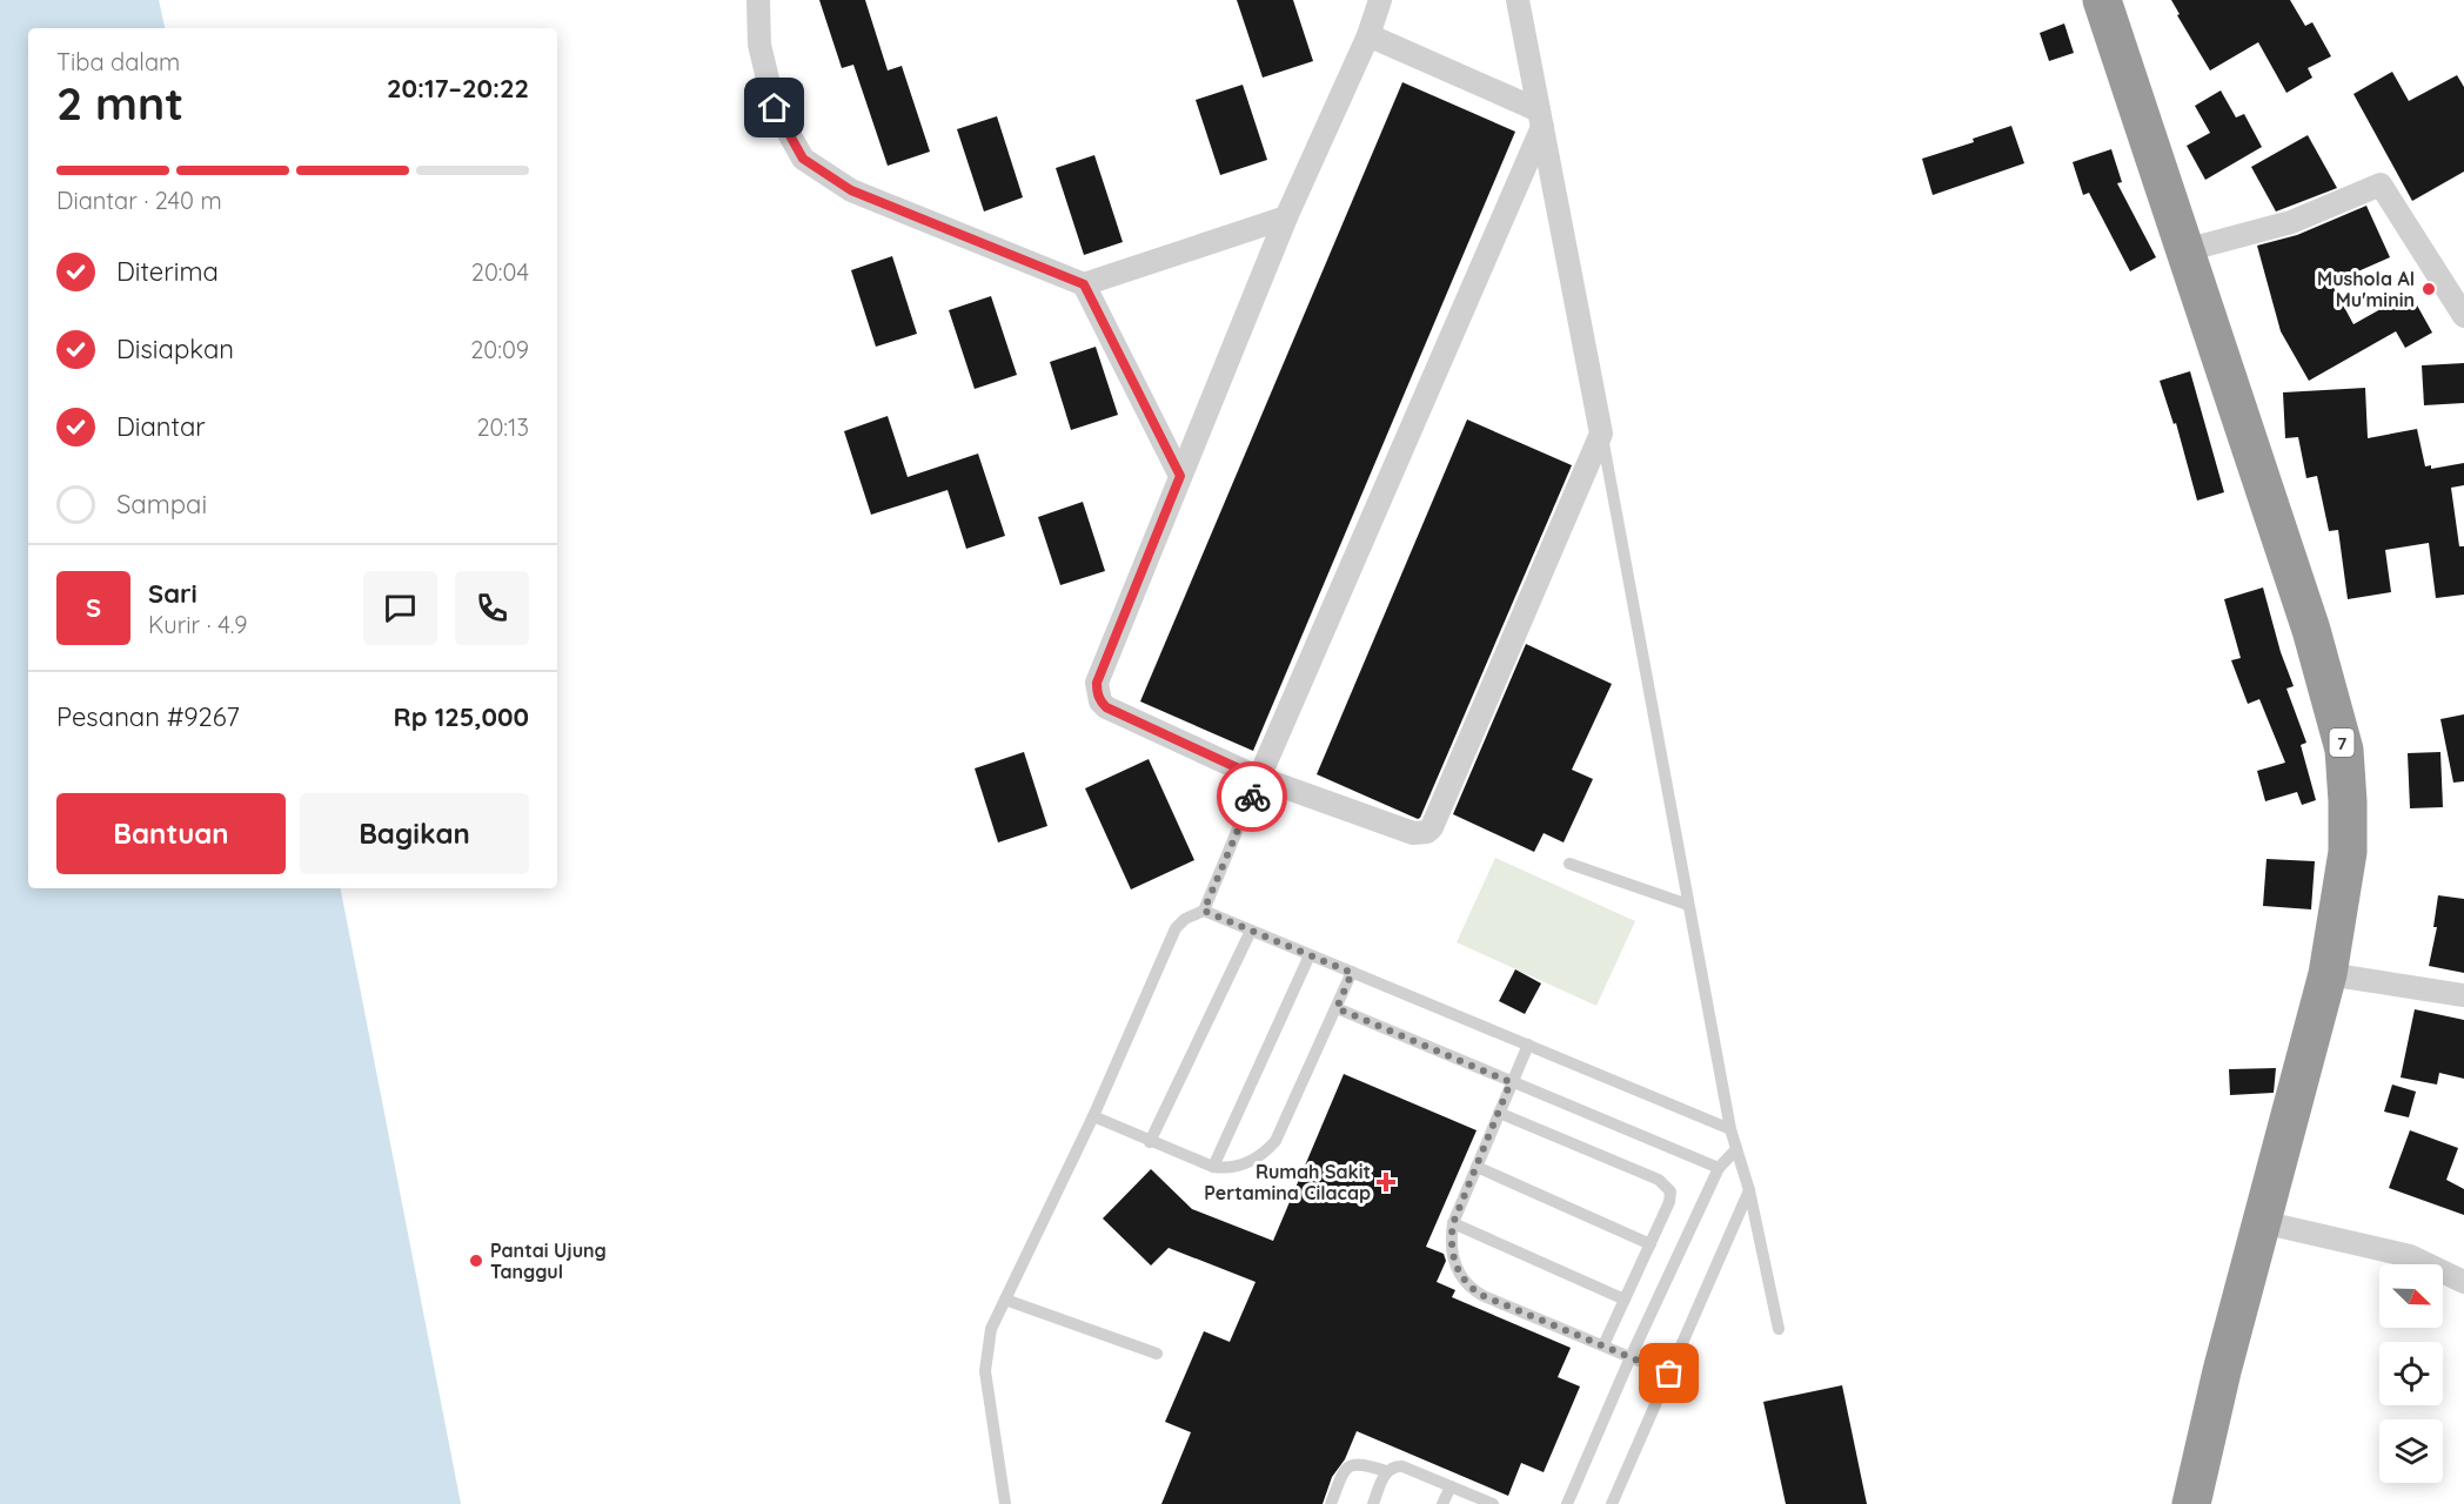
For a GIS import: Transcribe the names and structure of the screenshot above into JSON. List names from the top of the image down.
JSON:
{
  "streets": {
    "highway": ["7"]
  },
  "places": {
    "other": ["Mushola Al Mu'minin", "Pantai Ujung Tanggul"],
    "health": ["Rumah Sakit Pertamina Cilacap"]
  },
  "north": "bottom right",
  "page": {
    "heading": ["2 mnt", "Tiba dalam", "20:17–20:22"],
    "panel": [
      "Sari",
      "Kurir · 4.9",
      "Pesanan #9267",
      "Rp 125,000"
    ],
    "bar": "Diantar · 240 m",
    "list": [
      ["Diterima", "20:04"],
      ["Disiapkan", "20:09"],
      ["Diantar", "20:13"],
      "Sampai"
    ],
    "round": "S",
    "buttons": ["Bantuan", "Bagikan"]
  }
}
